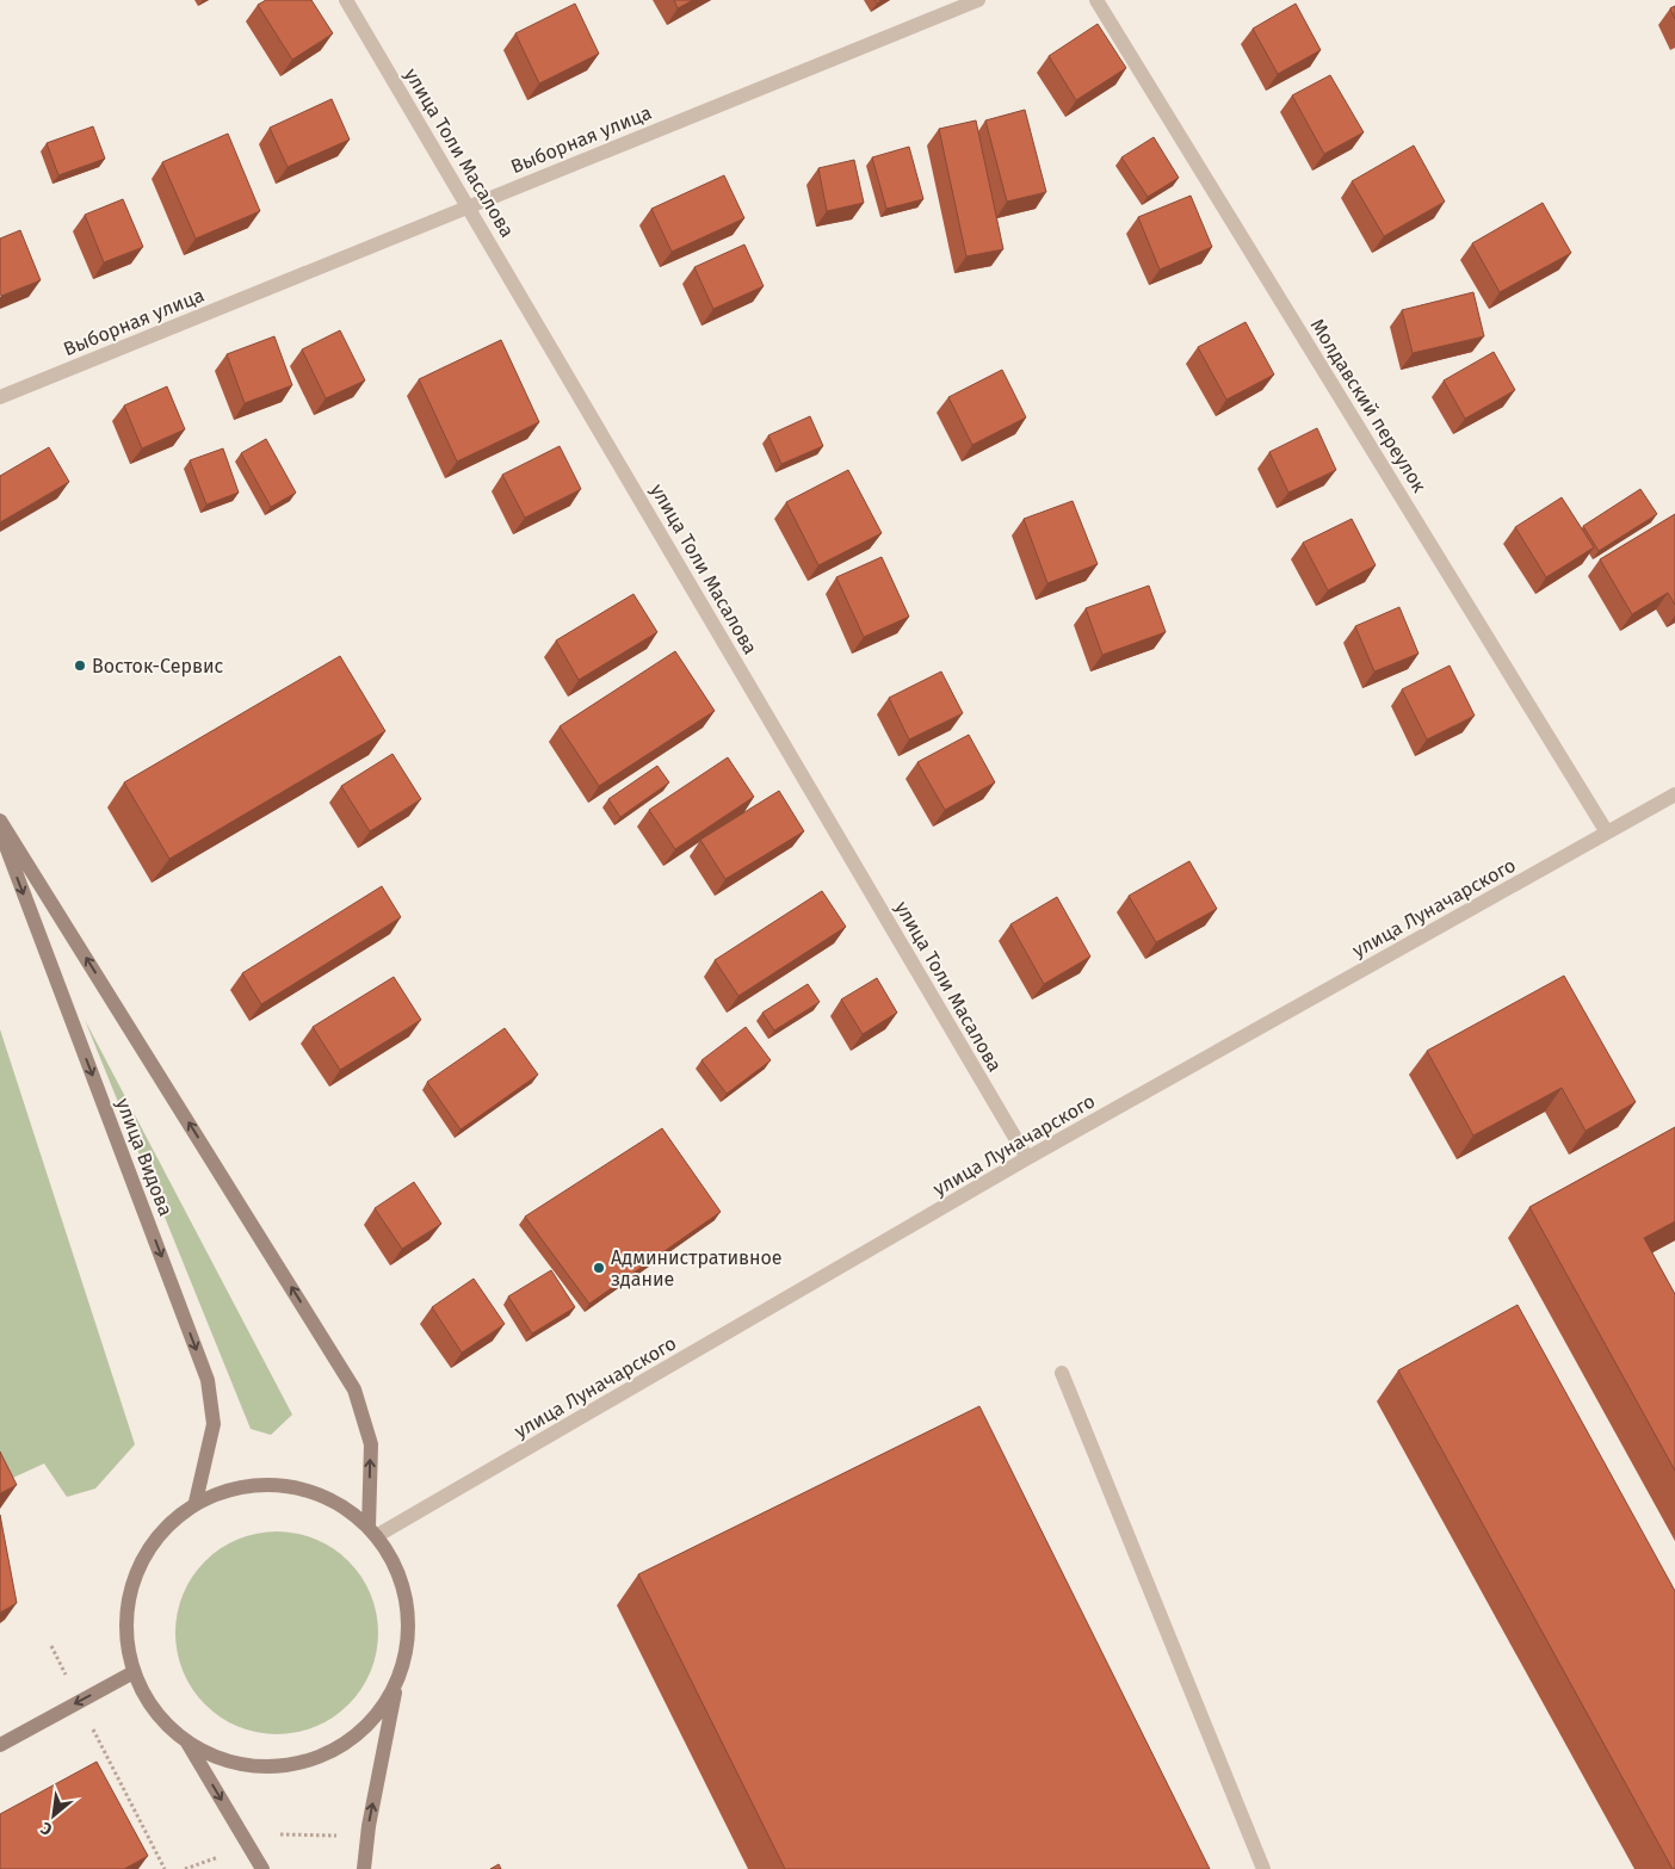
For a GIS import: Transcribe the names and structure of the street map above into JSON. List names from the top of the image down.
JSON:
{
  "streets": {
    "street": [
      "Выборная улица",
      "улица Толи Масалова",
      "Молдавский переулок",
      "улица Луначарского",
      "улица Видова"
    ]
  },
  "crossings": [
    ["Выборная улица", "улица Толи Масалова"],
    ["улица Толи Масалова", "улица Луначарского"],
    ["Молдавский переулок", "улица Луначарского"]
  ],
  "places": ["Восток-Сервис", "Административное здание"],
  "north": "bottom left"
}
